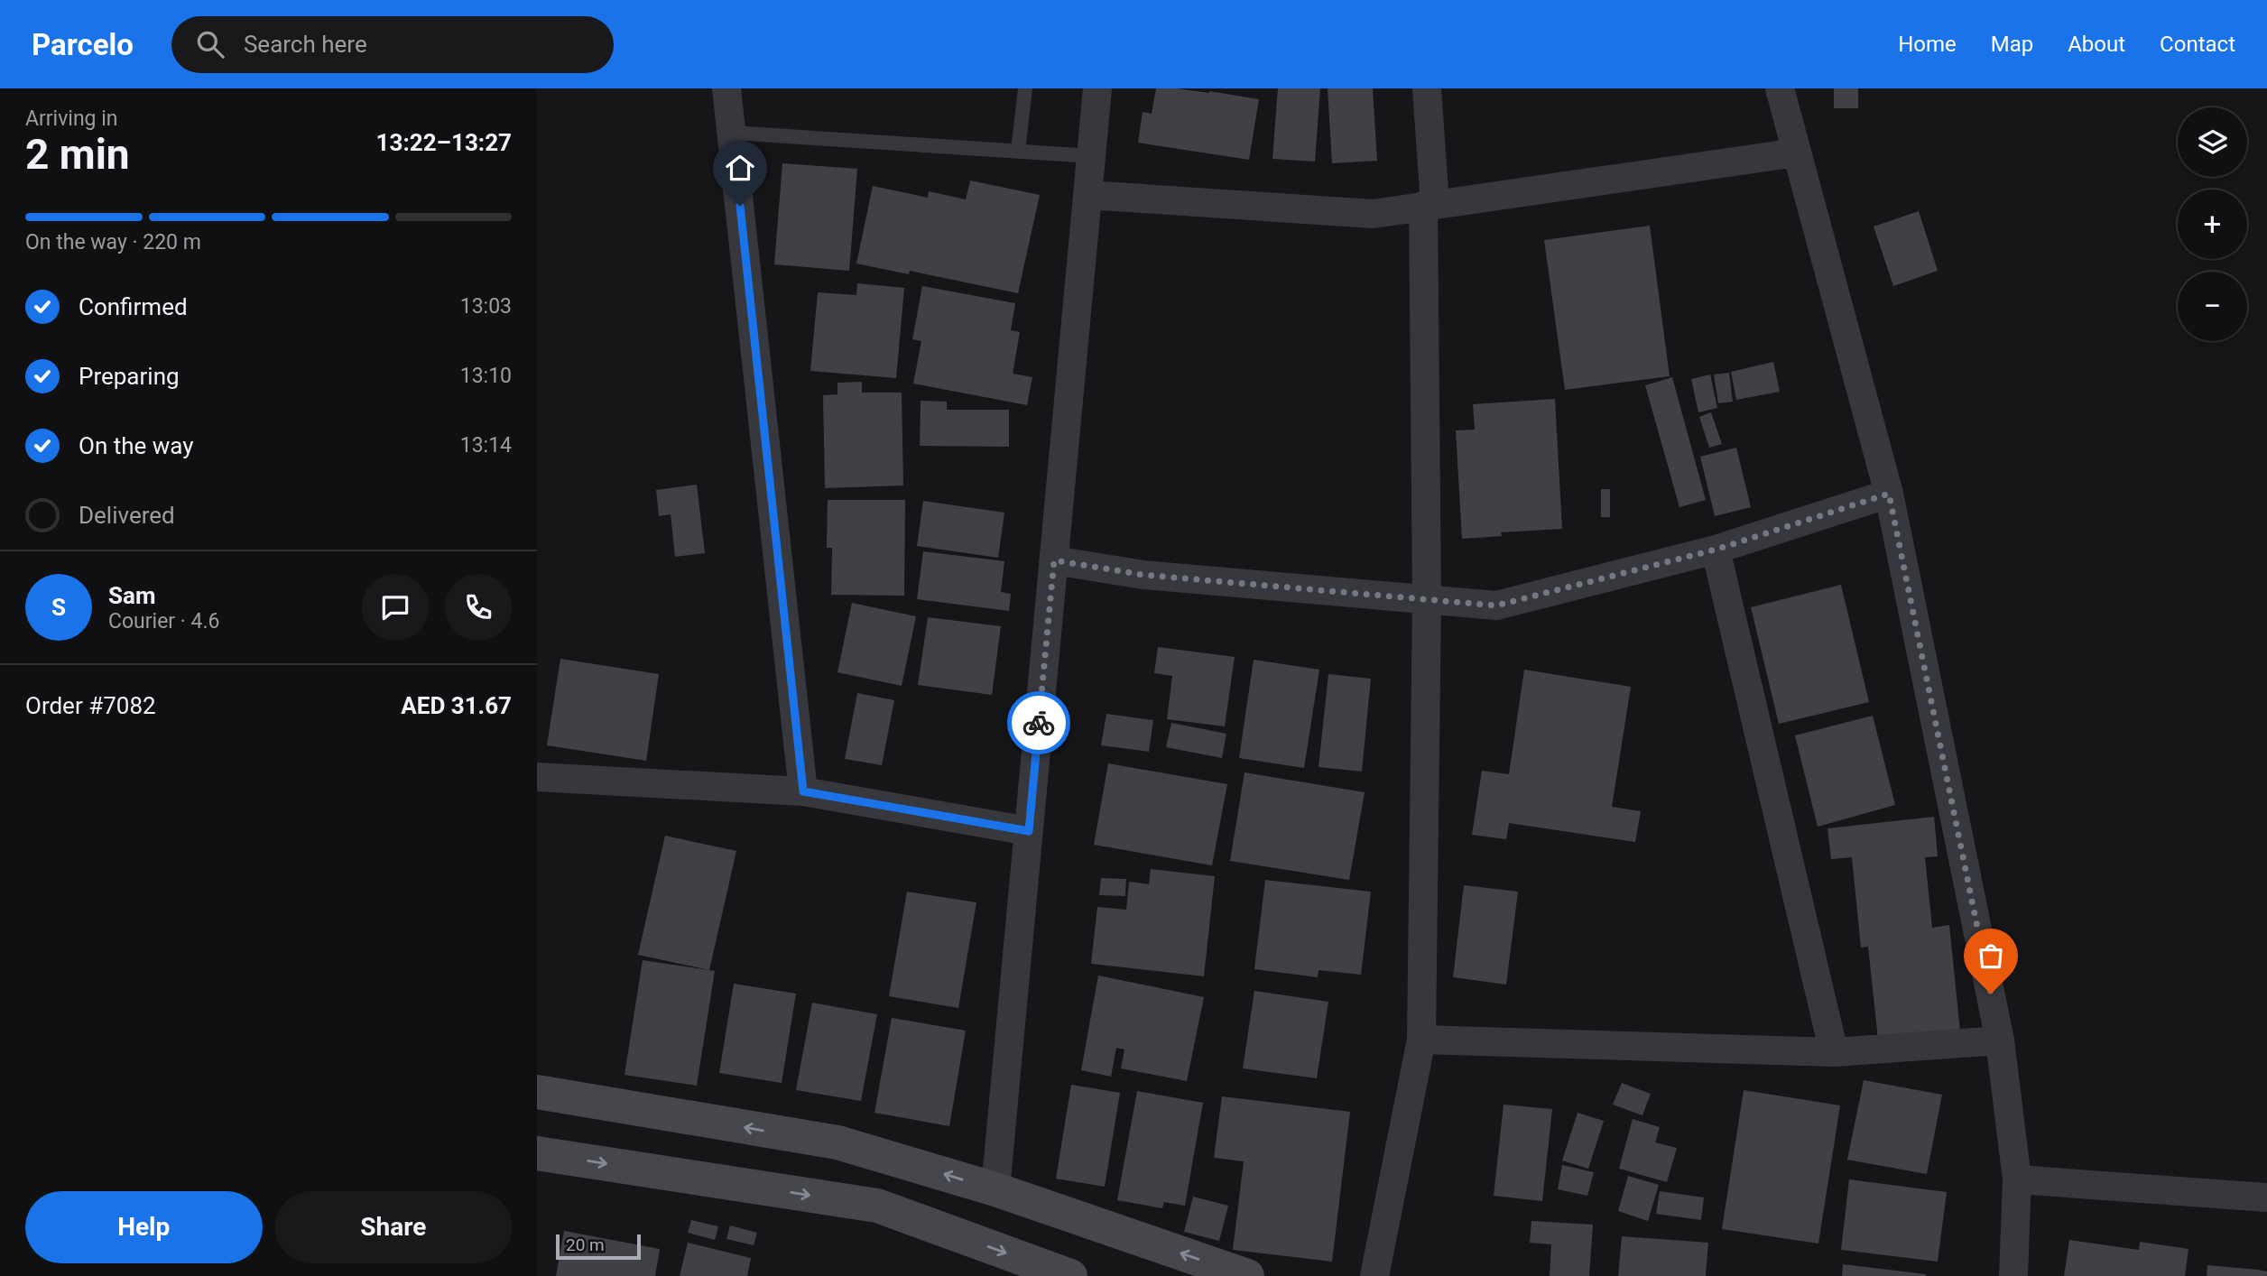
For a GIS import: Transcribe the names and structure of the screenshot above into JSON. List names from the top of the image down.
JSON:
{
  "scale_bar": "20 m",
  "page": {
    "header": "Parcelo",
    "search": "Search here",
    "nav": [
      "Home",
      "Map",
      "About",
      "Contact"
    ],
    "heading": ["2 min", "Arriving in", "13:22–13:27"],
    "panel": [
      "Sam",
      "Courier · 4.6",
      "Order #7082",
      "AED 31.67"
    ],
    "map_buttons": ["+", "−"],
    "bar": "On the way · 220 m",
    "list": [
      ["Confirmed", "13:03"],
      ["Preparing", "13:10"],
      ["On the way", "13:14"],
      "Delivered"
    ],
    "round": "S",
    "buttons": ["Help", "Share"],
    "scale": "20 m"
  }
}
